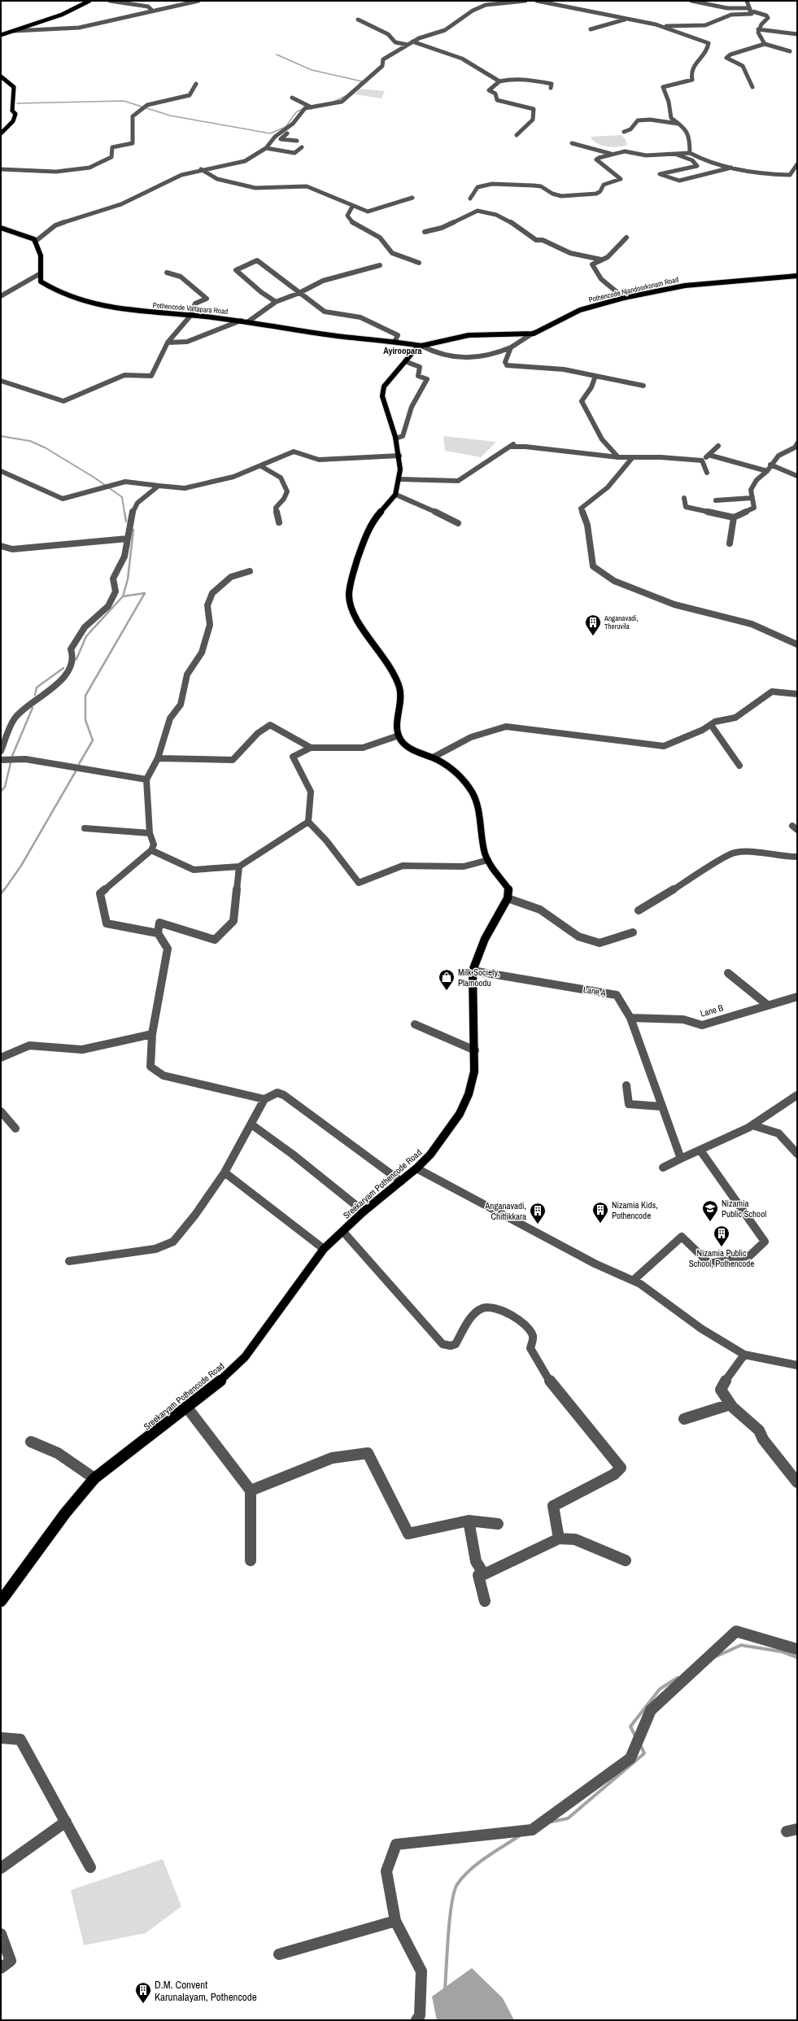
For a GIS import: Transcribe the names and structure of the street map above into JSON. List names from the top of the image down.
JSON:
{
  "streets": {
    "main road": ["Pothencode Njandoorkonam Road", "Pothencode Vattapara Road", "Sreekaryam Pothencode Road"],
    "street": ["Lane A", "Lane B"]
  },
  "crossings": [
    ["Pothencode Njandoorkonam Road", "Pothencode Vattapara Road"],
    ["Lane A", "Lane B"],
    ["Lane A", "Sreekaryam Pothencode Road"]
  ],
  "districts": ["Ayiroopara"],
  "places": {
    "building": [
      "Anganavadi, Theruvila",
      "Nizamia Kids, Pothencode",
      "Anganavadi, Chittikkara",
      "Nizamia Public School, Pothencode",
      "D.M. Convent Karunalayam, Pothencode"
    ],
    "shop": ["Milk Society, Plamoodu"],
    "school or university": ["Nizamia Public School"]
  }
}
